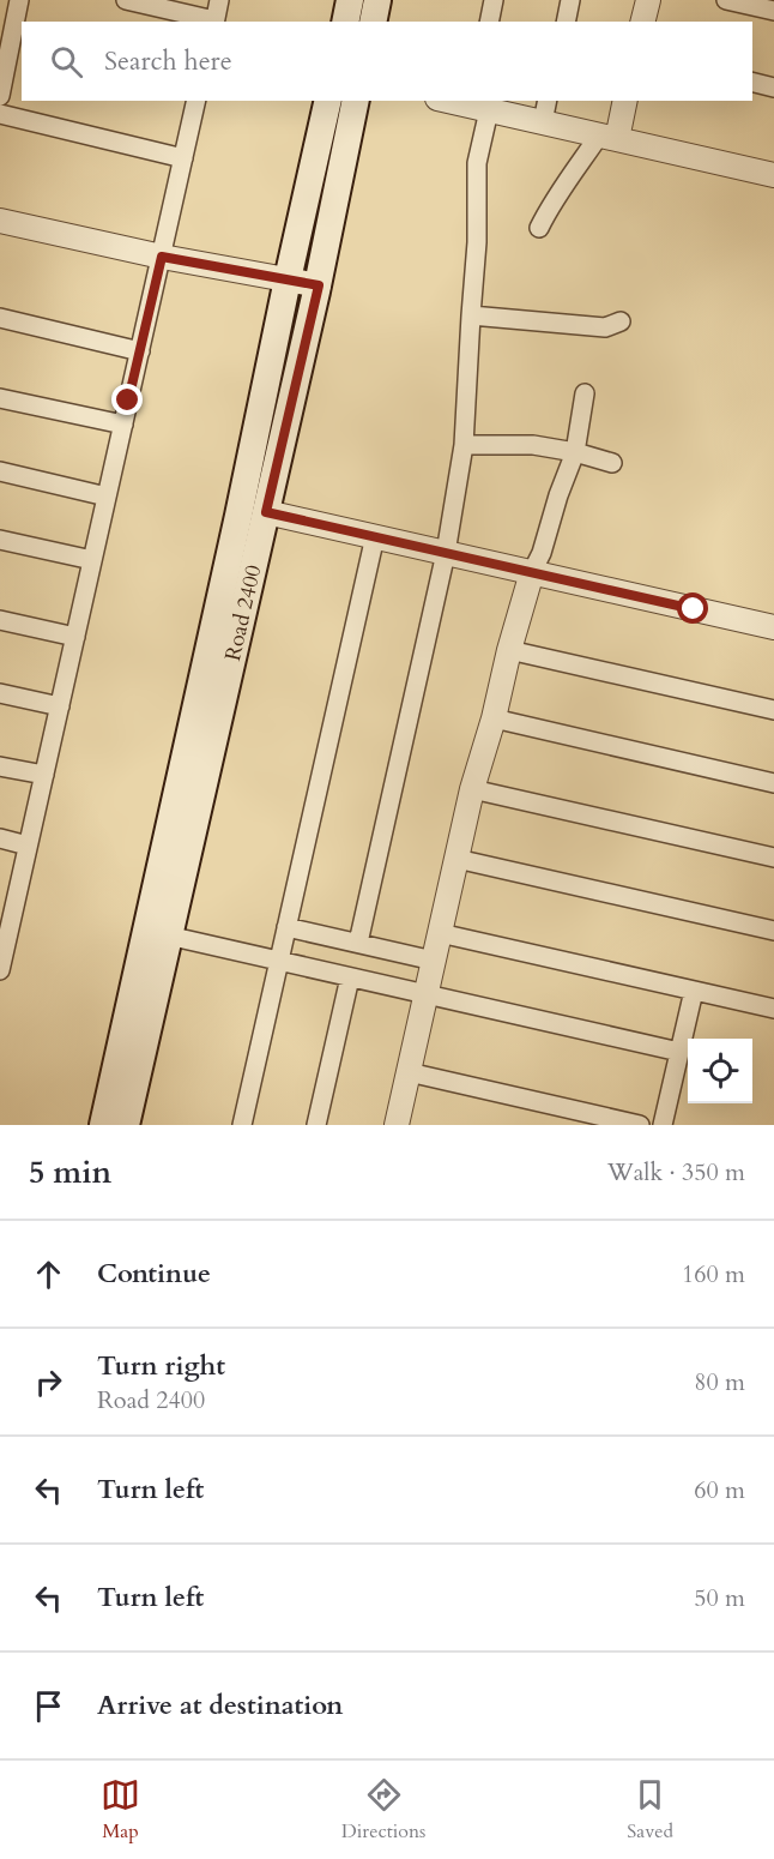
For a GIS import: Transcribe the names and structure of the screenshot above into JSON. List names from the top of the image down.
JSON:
{
  "streets": {
    "main road": ["Road 2400"]
  },
  "page": {
    "search": "Search here",
    "heading": ["5 min", "Walk · 350 m"],
    "list": [
      ["Continue", "160 m"],
      ["Turn right", "Road 2400", "80 m"],
      ["Turn left", "60 m"],
      ["Turn left", "50 m"],
      "Arrive at destination"
    ],
    "nav": ["Map", "Directions", "Saved"]
  }
}
